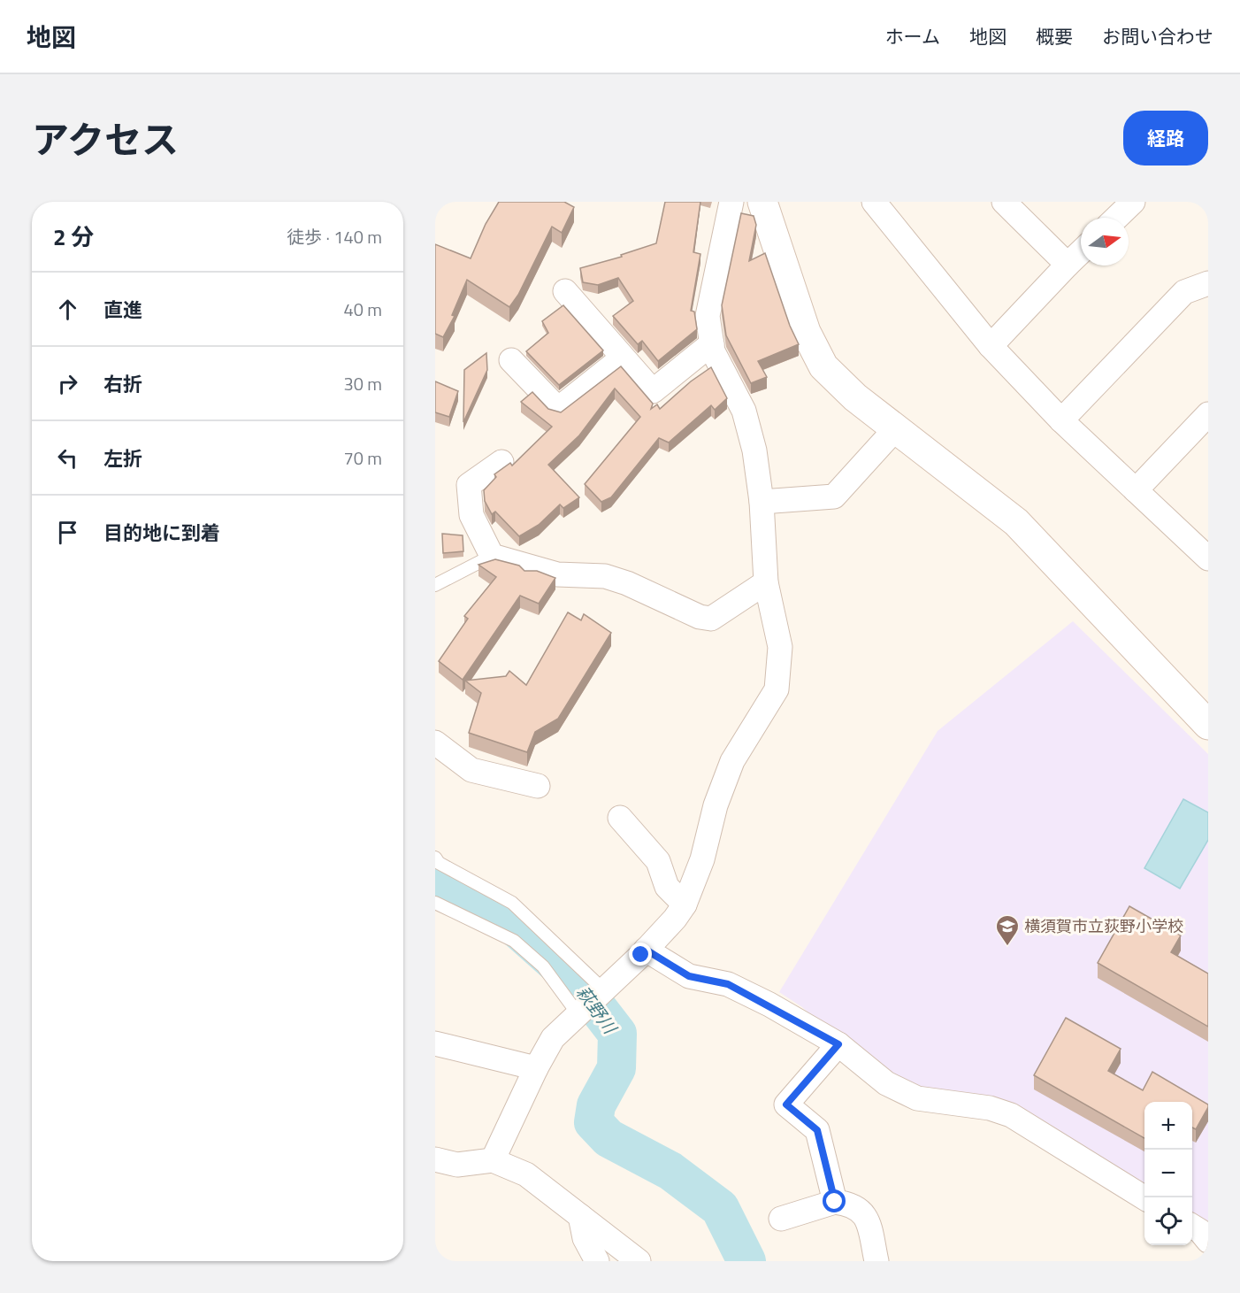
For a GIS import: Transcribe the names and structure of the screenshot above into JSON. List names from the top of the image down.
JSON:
{
  "water": ["萩野川"],
  "places": {
    "school or university": ["横須賀市立荻野小学校"]
  },
  "north": "right",
  "page": {
    "header": "地図",
    "nav": [
      "ホーム",
      "地図",
      "概要",
      "お問い合わせ"
    ],
    "title": "アクセス",
    "buttons": "経路",
    "heading": ["2 分", "徒歩 · 140 m"],
    "list": [
      ["直進", "40 m"],
      ["右折", "30 m"],
      ["左折", "70 m"],
      "目的地に到着"
    ],
    "map_buttons": ["+", "−"]
  }
}
